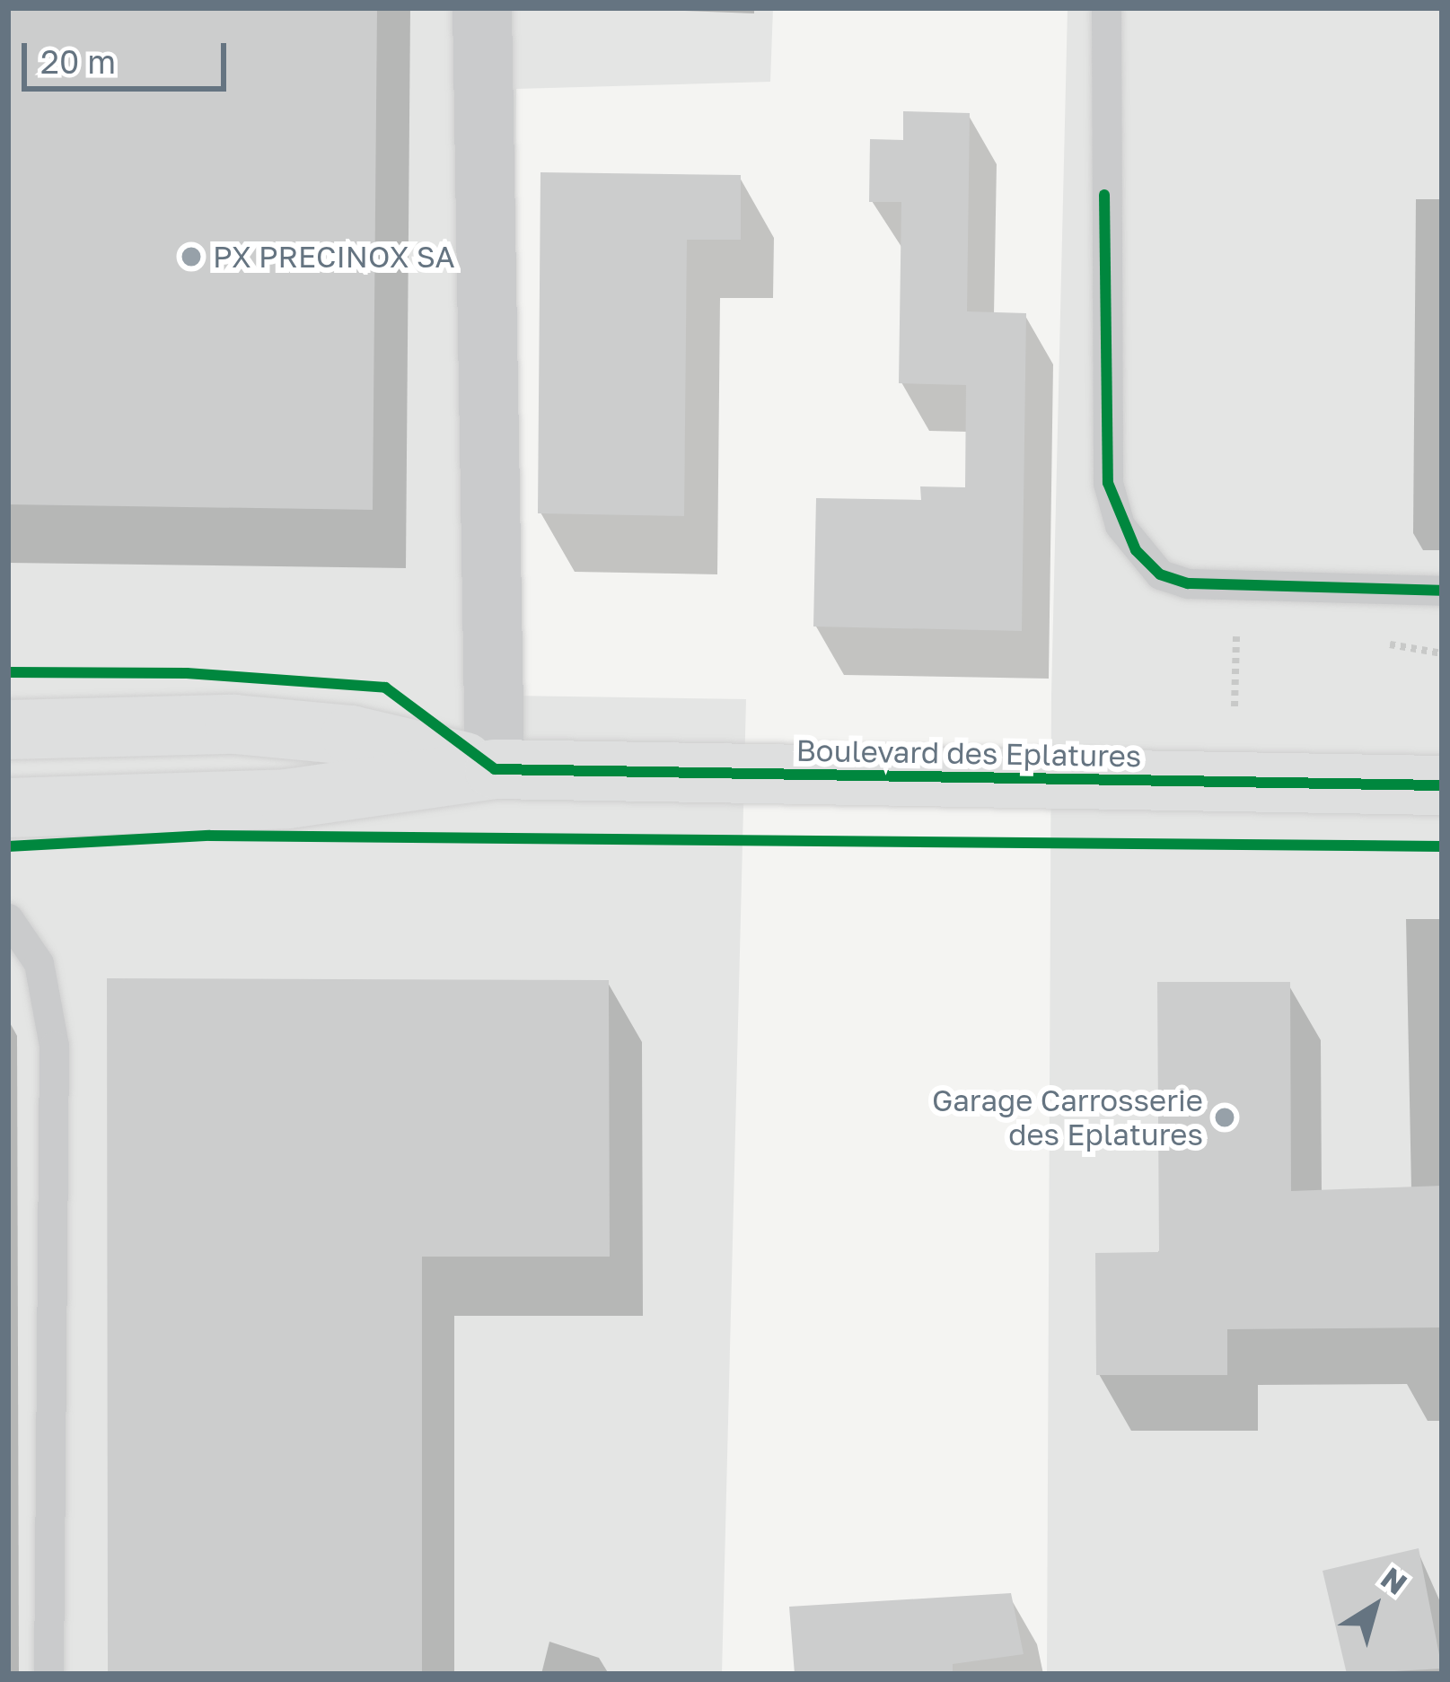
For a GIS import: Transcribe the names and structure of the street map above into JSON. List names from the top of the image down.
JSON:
{
  "streets": {
    "main road": ["Boulevard des Eplatures"]
  },
  "places": ["PX PRECINOX SA", "Garage Carrosserie des Eplatures"],
  "scale_bar": "20 m",
  "north": "top right"
}
